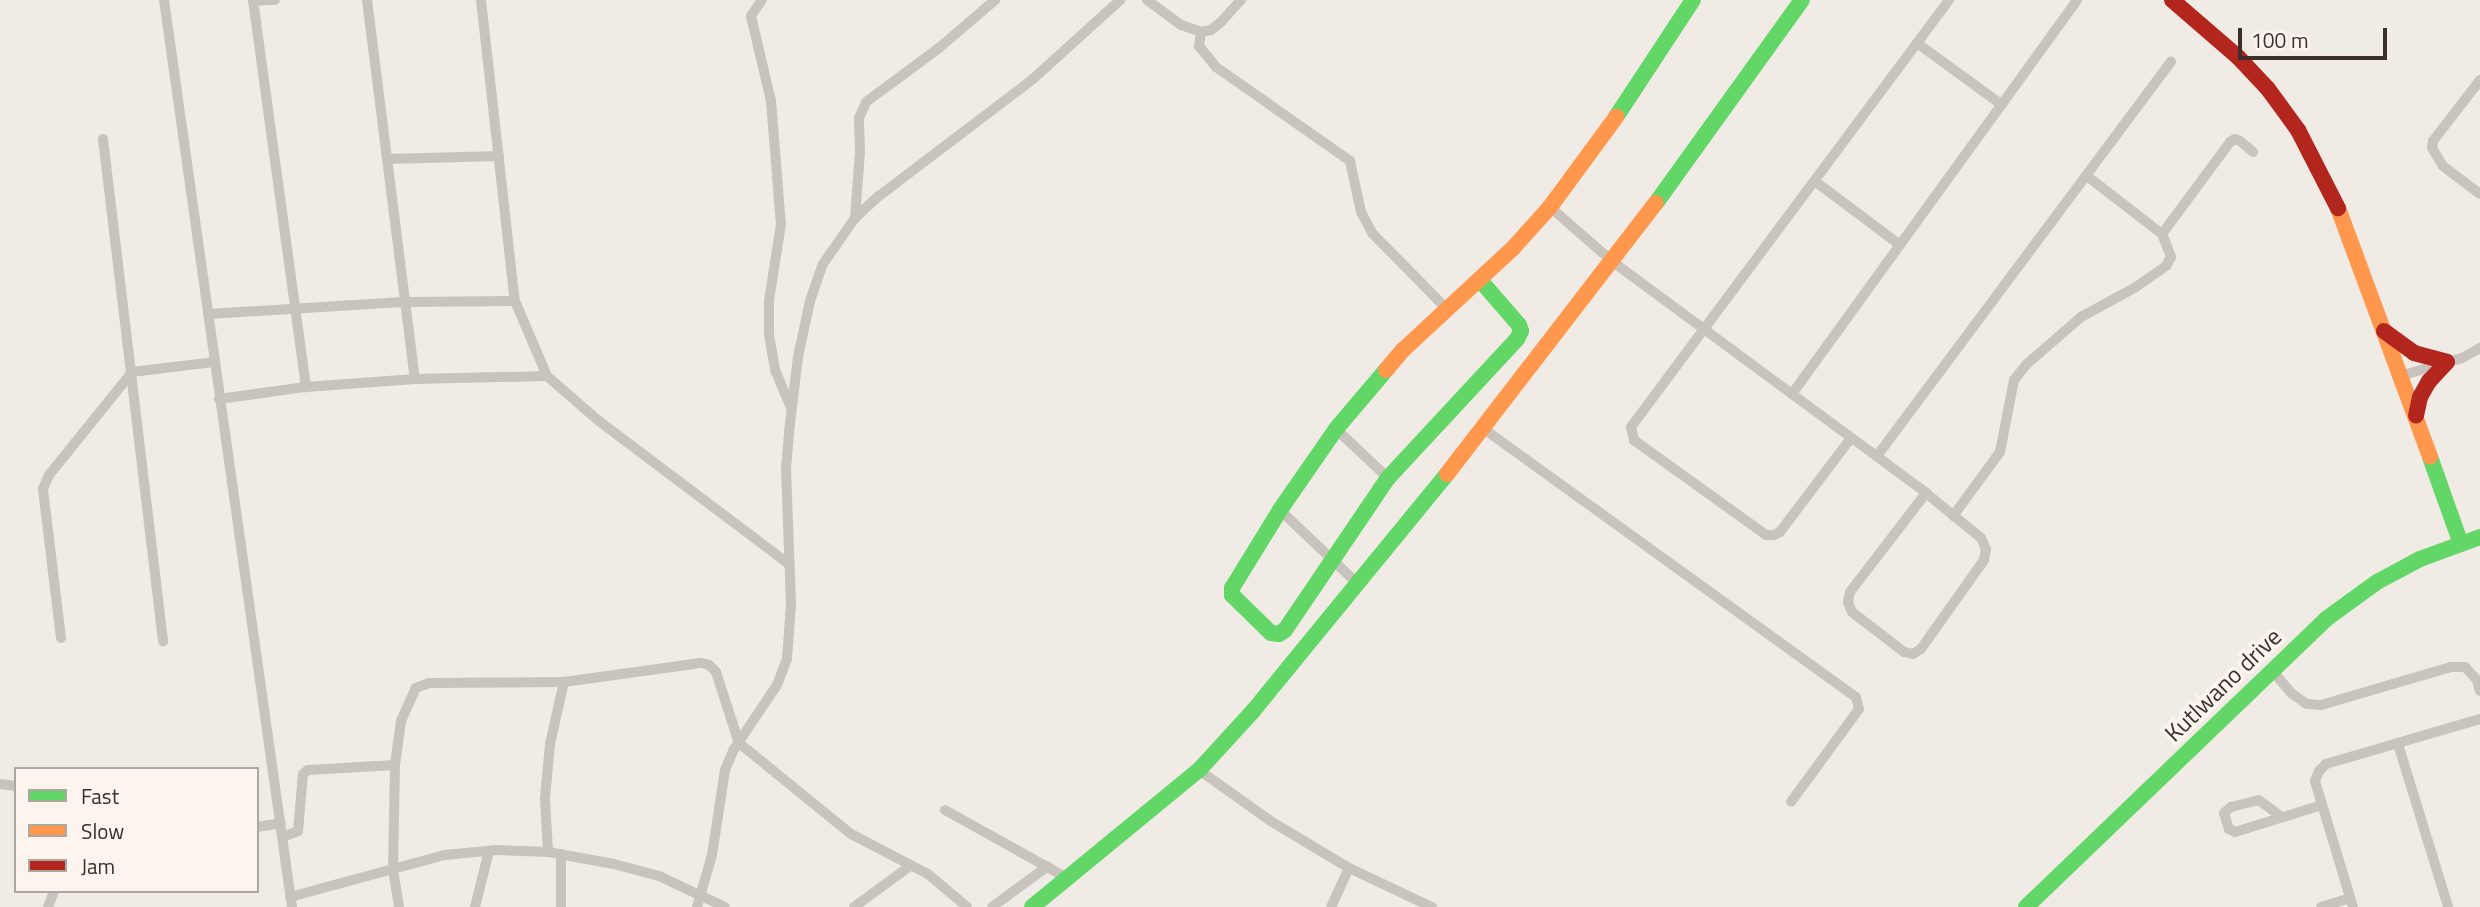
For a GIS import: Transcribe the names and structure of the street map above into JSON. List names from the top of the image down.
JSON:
{
  "streets": {
    "street": ["Kutlwano drive"]
  },
  "legend": ["Fast", "Slow", "Jam"],
  "scale_bar": "100 m"
}
